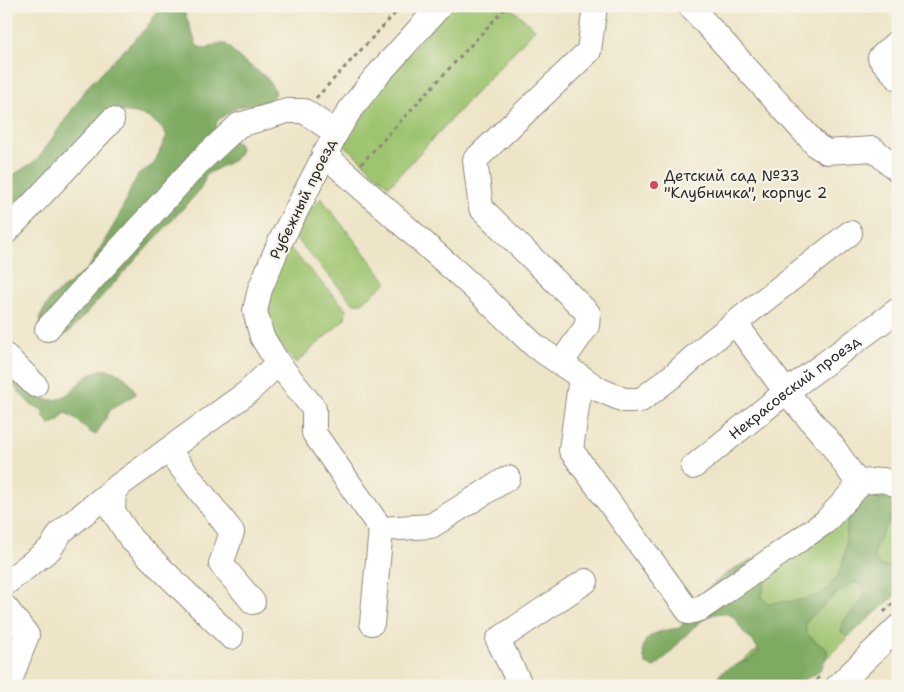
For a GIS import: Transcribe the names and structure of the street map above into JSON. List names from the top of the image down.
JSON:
{
  "streets": {
    "street": ["Рубежный проезд", "Некрасовский проезд"]
  },
  "places": ["Детский сад №33 \"Клубничка\", корпус 2"]
}
